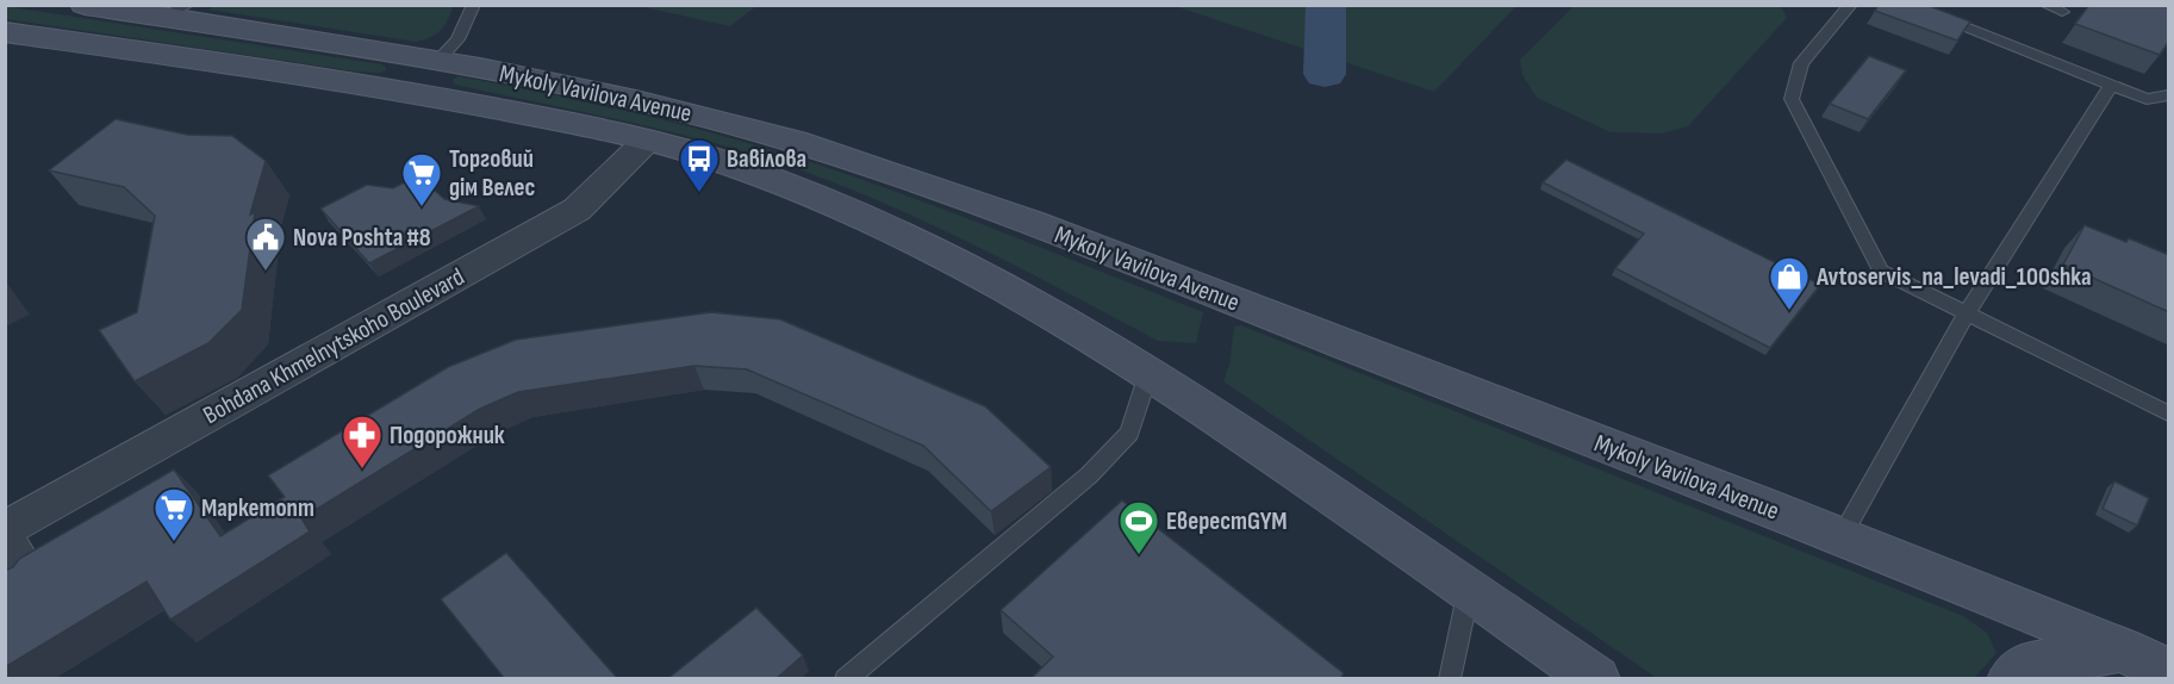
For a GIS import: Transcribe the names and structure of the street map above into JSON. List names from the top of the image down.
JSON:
{
  "streets": {
    "main road": ["Mykoly Vavilova Avenue"],
    "street": ["Bohdana Khmelnytskoho Boulevard"]
  },
  "crossings": [
    ["Mykoly Vavilova Avenue", "Bohdana Khmelnytskoho Boulevard"]
  ],
  "places": {
    "bus stop": ["Вавілова"],
    "supermarket": ["Торговий дім Велес", "Маркетопт"],
    "public building": ["Nova Poshta #8"],
    "shop": ["Avtoservis_na_levadi_100shka"],
    "pharmacy": ["Подорожник"],
    "sports": ["ЕверестGYM"]
  }
}
